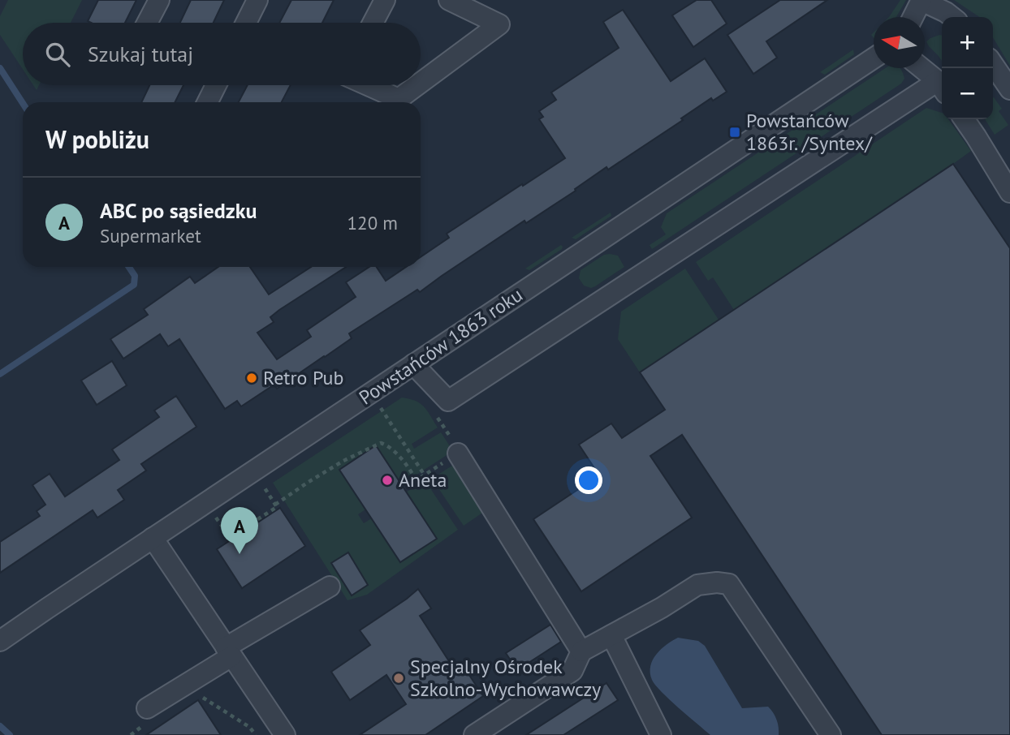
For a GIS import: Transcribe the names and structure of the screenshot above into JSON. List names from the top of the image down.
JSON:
{
  "streets": {
    "street": ["Powstańców 1863 roku"]
  },
  "places": {
    "transit": ["Powstańców 1863r. /Syntex/"],
    "other": ["Retro Pub", "Aneta", "Specjalny Ośrodek Szkolno-Wychowawczy"]
  },
  "north": "left",
  "page": {
    "map_buttons": ["+", "−"],
    "search": "Szukaj tutaj",
    "heading": "W pobliżu",
    "list": [
      {
        "mark": "A",
        "name": "ABC po sąsiedzku",
        "note": "Supermarket",
        "value": "120 m"
      }
    ],
    "pins": "A"
  }
}
